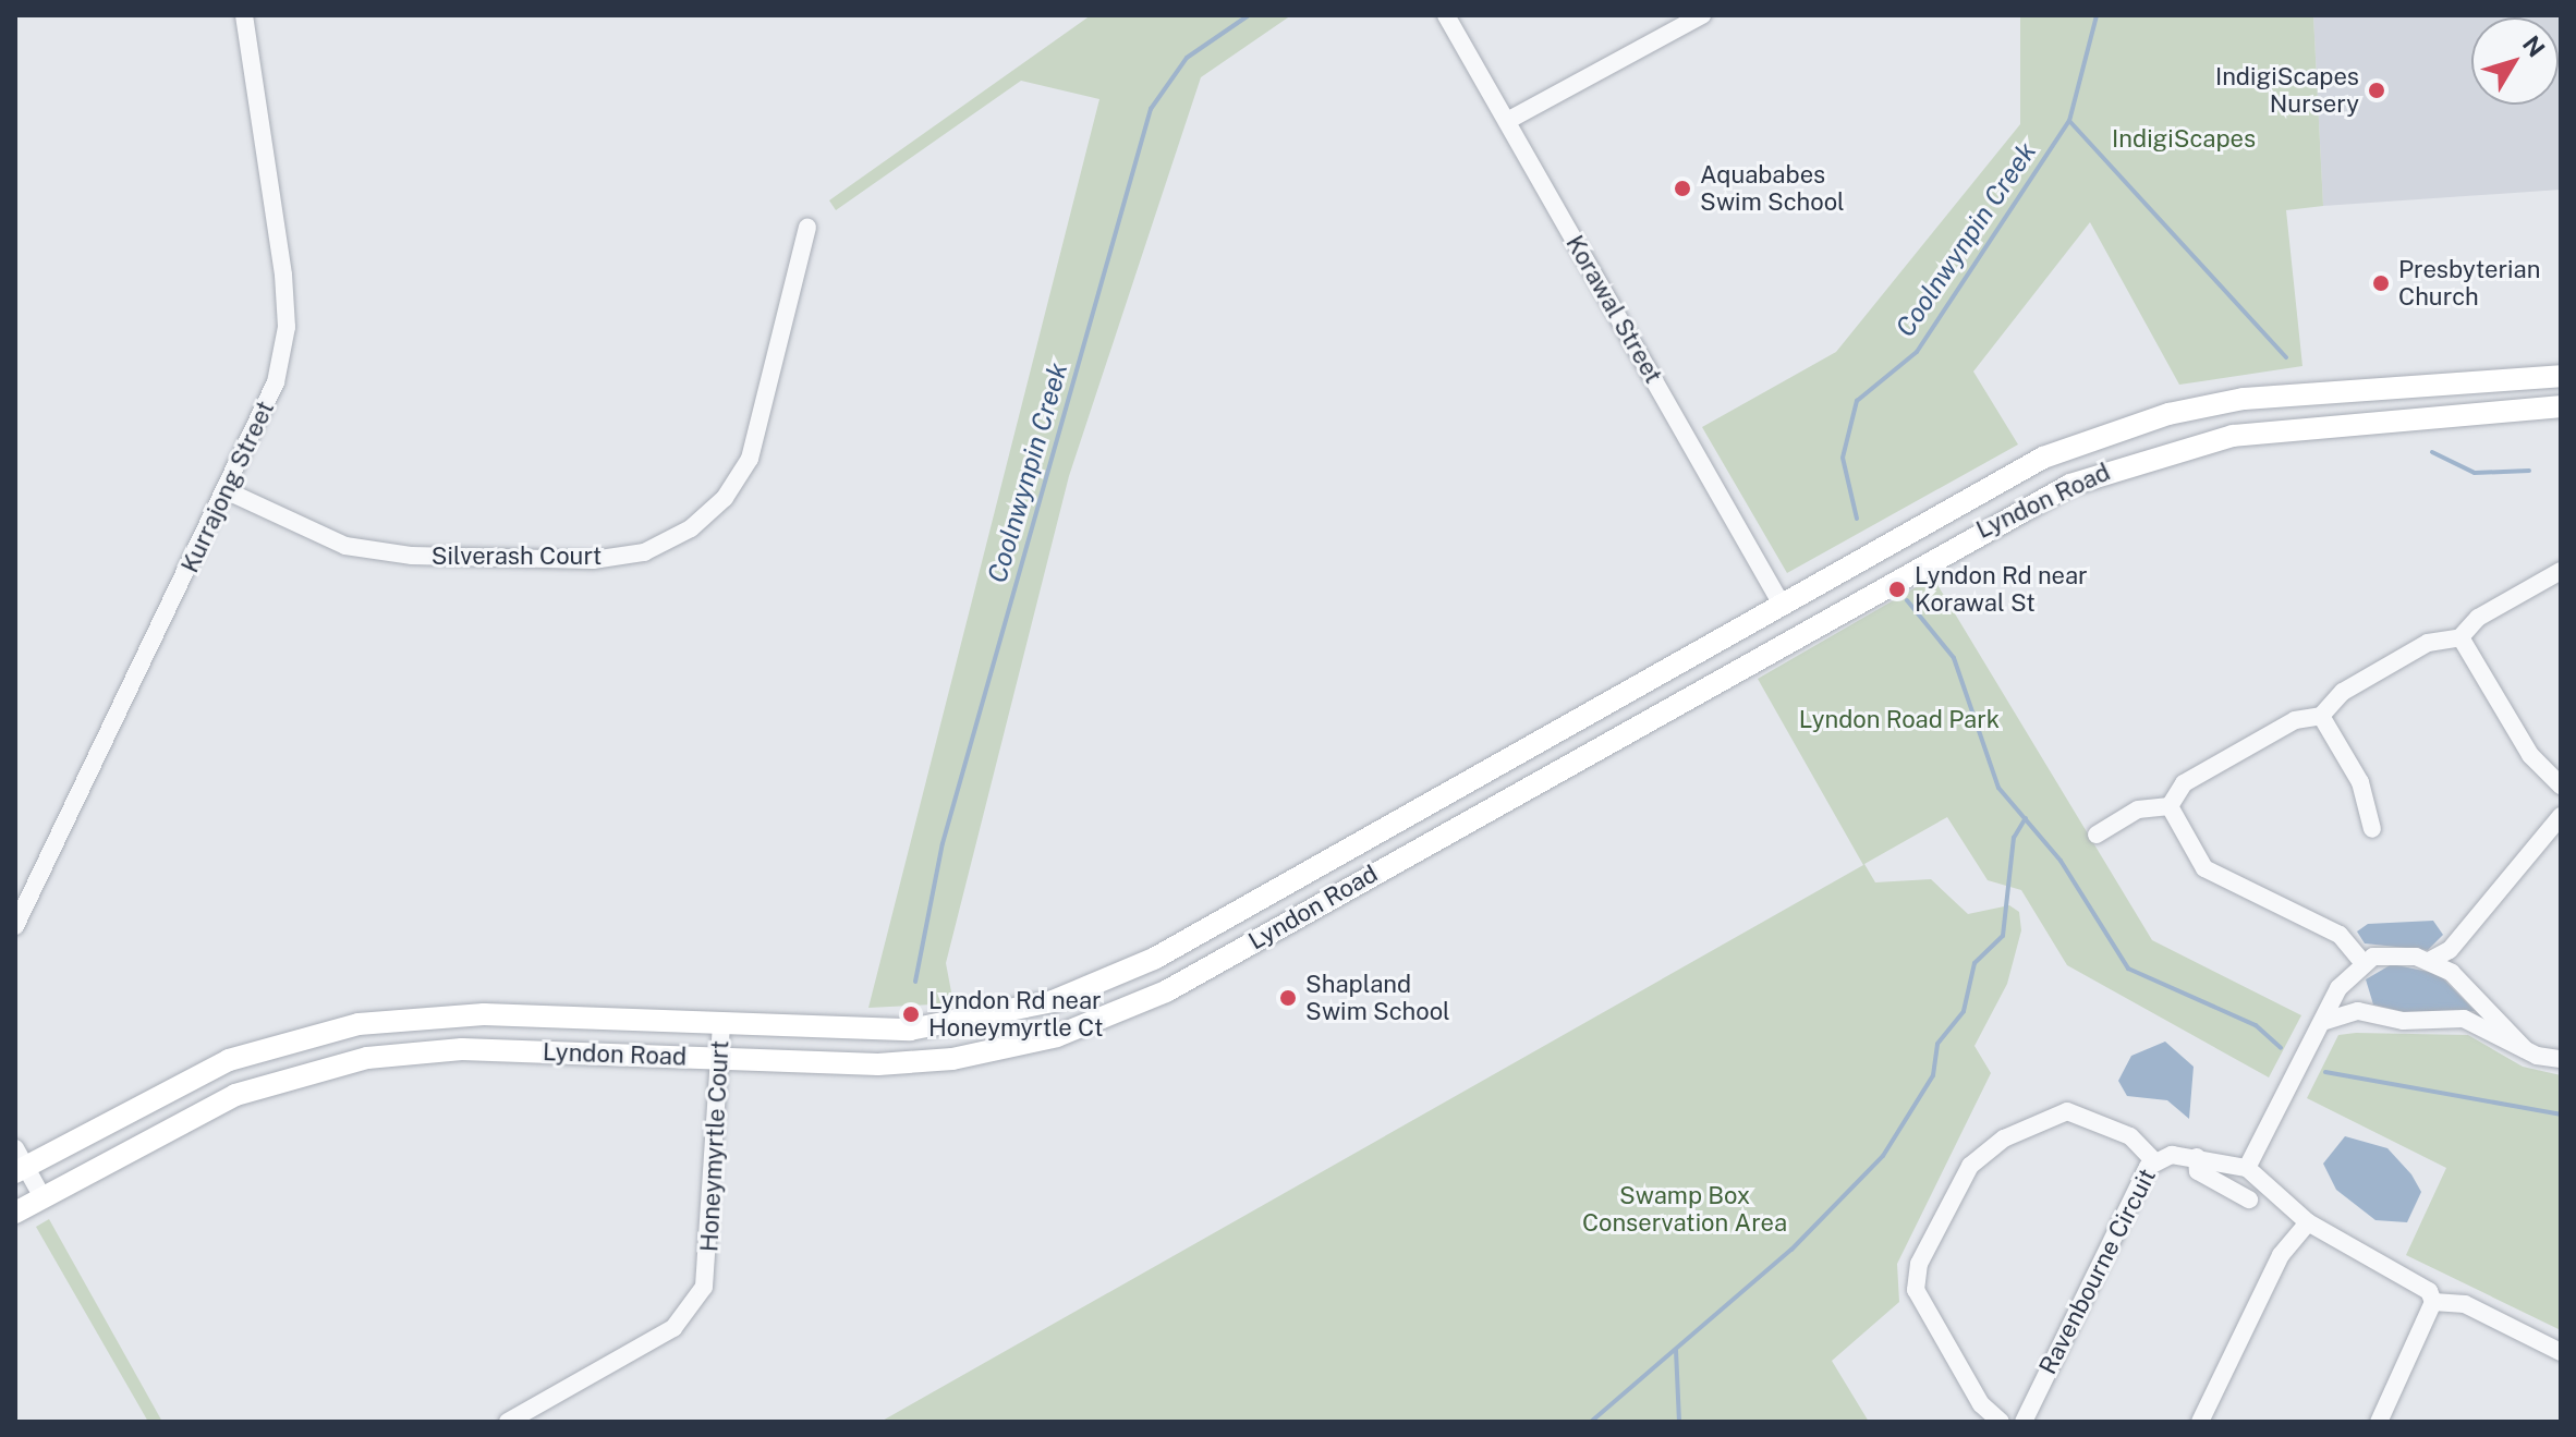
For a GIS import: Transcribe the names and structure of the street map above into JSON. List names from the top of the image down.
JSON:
{
  "streets": {
    "main road": ["Lyndon Road"],
    "street": [
      "Korawal Street",
      "Kurrajong Street",
      "Silverash Court",
      "Honeymyrtle Court",
      "Ravenbourne Circuit"
    ]
  },
  "crossings": [
    ["Korawal Street", "Lyndon Road"],
    ["Kurrajong Street", "Silverash Court"],
    ["Lyndon Road", "Honeymyrtle Court"]
  ],
  "water": ["Coolnwynpin Creek"],
  "parks": ["IndigiScapes", "Lyndon Road Park", "Swamp Box Conservation Area"],
  "places": [
    "IndigiScapes Nursery",
    "Aquababes Swim School",
    "Presbyterian Church",
    "Lyndon Rd near Korawal St",
    "Shapland Swim School",
    "Lyndon Rd near Honeymyrtle Ct"
  ],
  "north": "top right"
}
